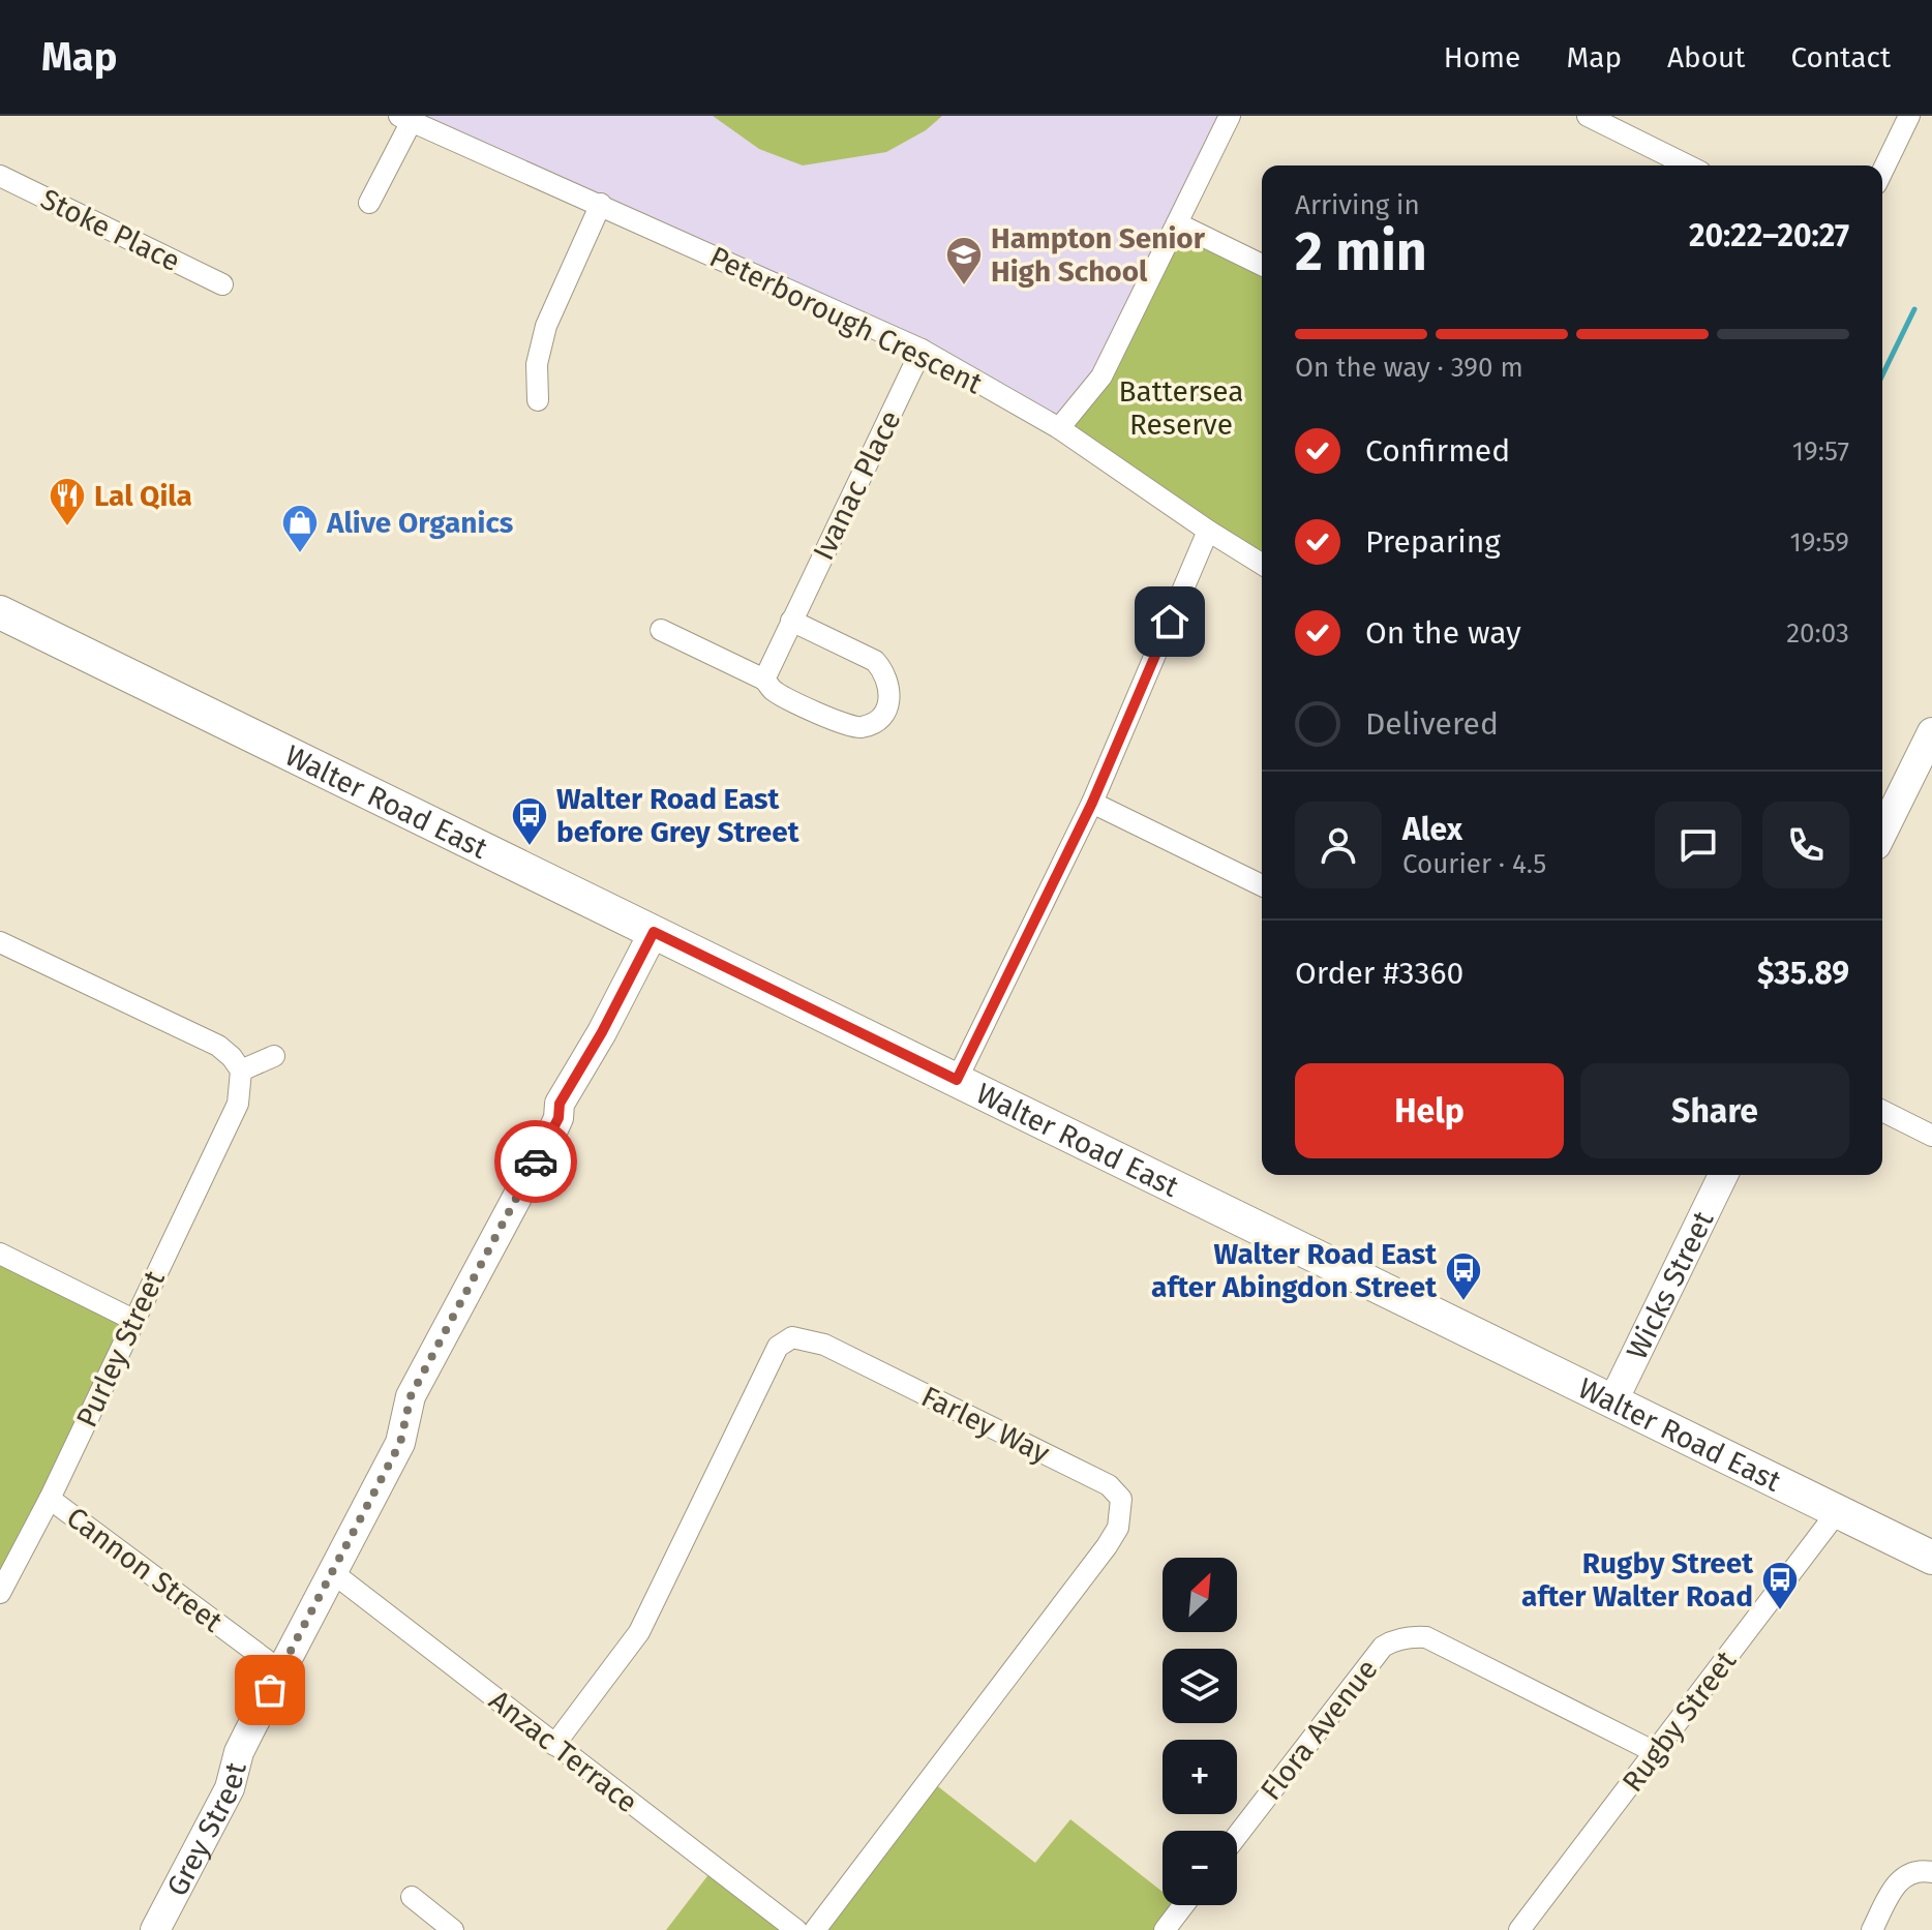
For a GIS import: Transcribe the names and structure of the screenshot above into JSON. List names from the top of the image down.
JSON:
{
  "streets": {
    "main road": ["Walter Road East"],
    "street": [
      "Stoke Place",
      "Peterborough Crescent",
      "Ivanac Place",
      "Wicks Street",
      "Purley Street",
      "Farley Way",
      "Cannon Street",
      "Rugby Street",
      "Flora Avenue",
      "Anzac Terrace",
      "Grey Street"
    ]
  },
  "crossings": [
    ["Peterborough Crescent", "Ivanac Place"],
    ["Walter Road East", "Wicks Street"],
    ["Walter Road East", "Rugby Street"],
    ["Walter Road East", "Grey Street"],
    ["Purley Street", "Cannon Street"],
    ["Farley Way", "Anzac Terrace"],
    ["Cannon Street", "Grey Street"],
    ["Rugby Street", "Flora Avenue"],
    ["Anzac Terrace", "Grey Street"]
  ],
  "parks": ["Battersea Reserve"],
  "places": {
    "school or university": ["Hampton Senior High School"],
    "restaurant": ["Lal Qila"],
    "shop": ["Alive Organics"],
    "bus stop": ["Walter Road East before Grey Street", "Walter Road East after Abingdon Street", "Rugby Street after Walter Road"]
  },
  "north": "top right",
  "page": {
    "header": "Map",
    "nav": [
      "Home",
      "Map",
      "About",
      "Contact"
    ],
    "heading": ["2 min", "Arriving in", "20:22–20:27"],
    "panel": [
      "Alex",
      "Courier · 4.5",
      "Order #3360",
      "$35.89"
    ],
    "bar": "On the way · 390 m",
    "list": [
      ["Confirmed", "19:57"],
      ["Preparing", "19:59"],
      ["On the way", "20:03"],
      "Delivered"
    ],
    "buttons": ["Help", "Share"],
    "map_buttons": ["+", "−"]
  }
}
